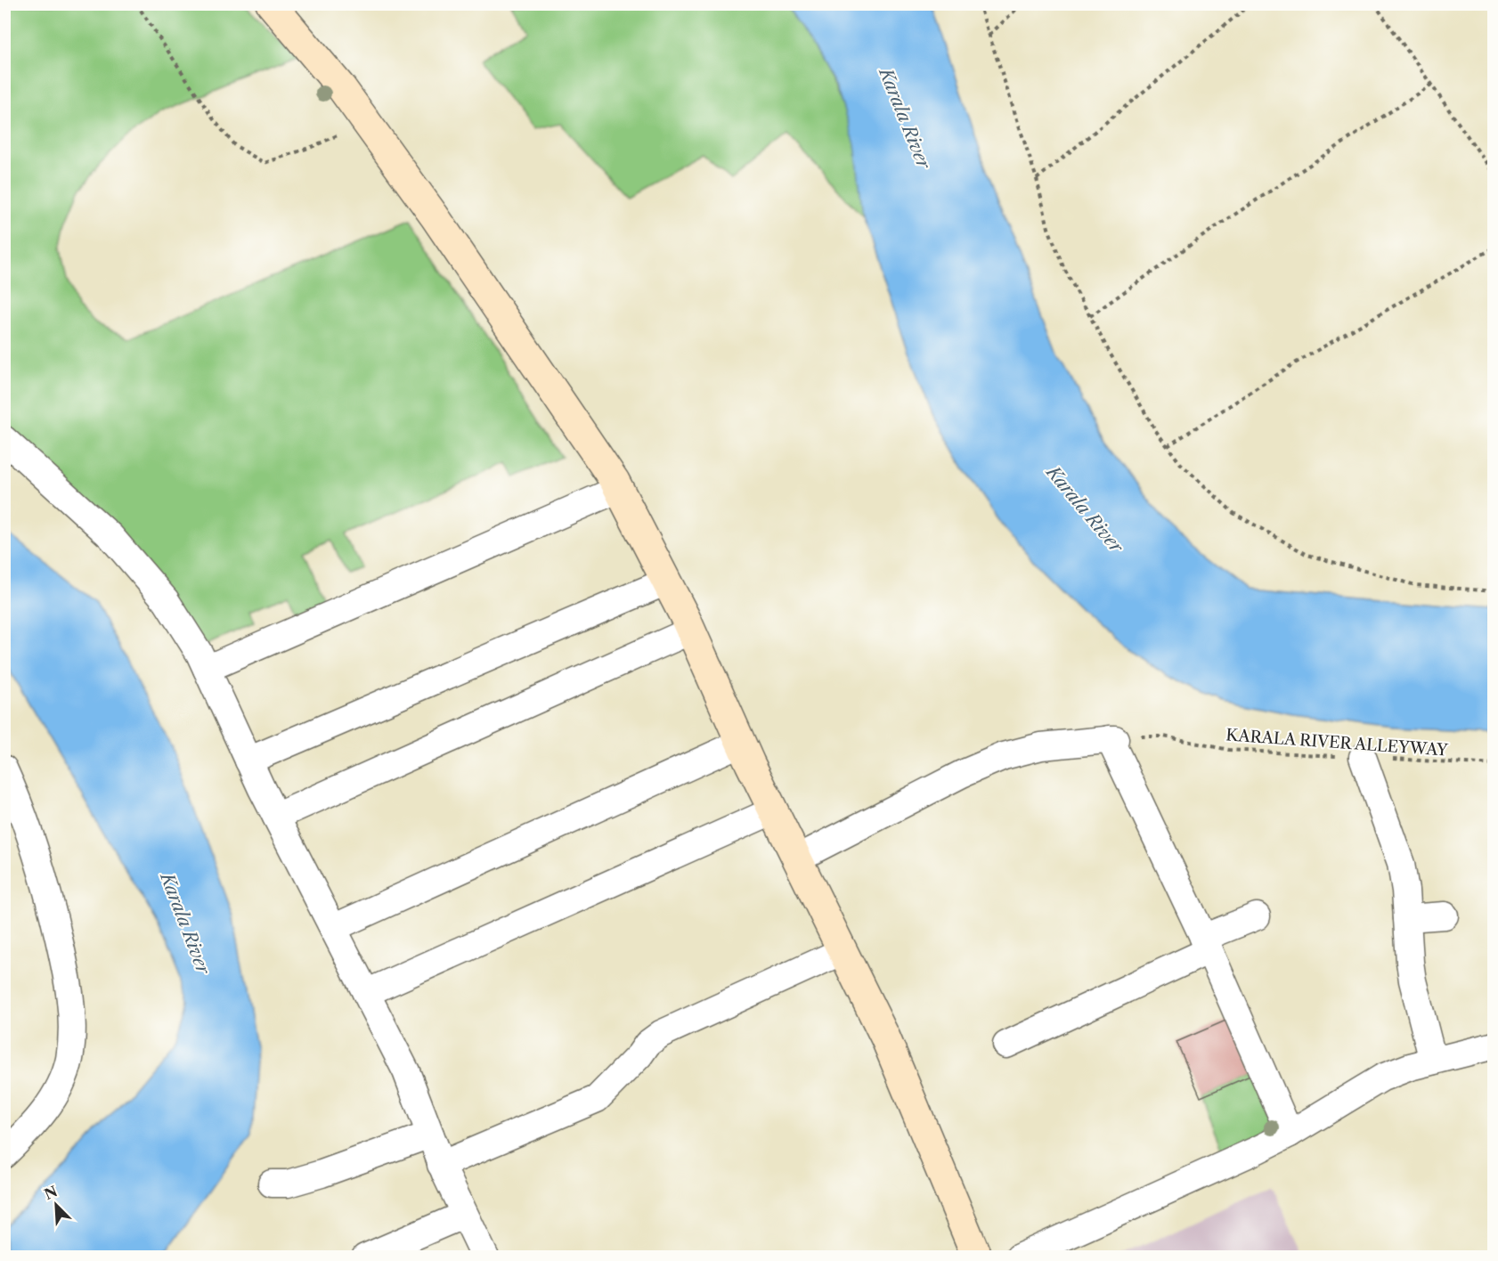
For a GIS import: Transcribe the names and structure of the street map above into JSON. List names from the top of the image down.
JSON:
{
  "streets": {
    "path": ["KARALA RIVER ALLEYWAY"]
  },
  "water": ["Karala River"],
  "north": "top left"
}
